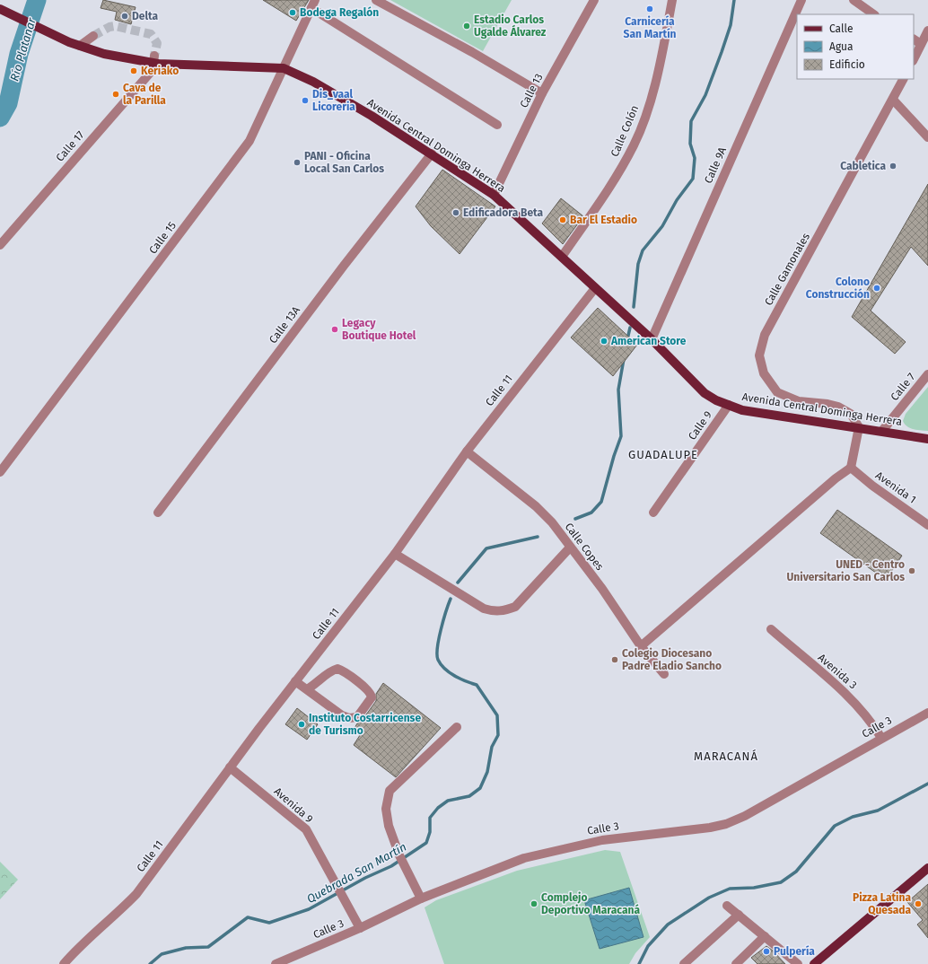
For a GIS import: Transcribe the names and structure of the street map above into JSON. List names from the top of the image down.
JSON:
{
  "streets": {
    "main road": ["Avenida Central Dominga Herrera"],
    "street": [
      "Calle 13",
      "Calle Colón",
      "Calle 17",
      "Calle 9A",
      "Calle 15",
      "Calle Gamonales",
      "Calle 13A",
      "Calle 7",
      "Calle 11",
      "Calle 9",
      "Avenida 1",
      "Calle Copes",
      "Avenida 3",
      "Calle 3",
      "Avenida 9"
    ]
  },
  "crossings": [
    ["Calle 13", "Avenida Central Dominga Herrera"],
    ["Calle Colón", "Avenida Central Dominga Herrera"],
    ["Avenida Central Dominga Herrera", "Calle 17"],
    ["Avenida Central Dominga Herrera", "Calle 9A"],
    ["Avenida Central Dominga Herrera", "Calle 15"],
    ["Avenida Central Dominga Herrera", "Calle Gamonales"],
    ["Avenida Central Dominga Herrera", "Calle 13A"],
    ["Avenida Central Dominga Herrera", "Calle 7"],
    ["Avenida Central Dominga Herrera", "Calle 11"],
    ["Avenida Central Dominga Herrera", "Calle 9"],
    ["Calle 11", "Calle Copes"],
    ["Calle 11", "Avenida 9"],
    ["Avenida 3", "Calle 3"],
    ["Calle 3", "Avenida 9"]
  ],
  "districts": ["GUADALUPE", "MARACANÁ"],
  "water": ["Río Platanar", "Quebrada San Martín"],
  "places": [
    "Carnicería San Martín",
    "Bodega Regalón",
    "Delta",
    "Estadio Carlos Ugalde Álvarez",
    "Keriako",
    "Cava de la Parilla",
    "Dis_vaal Licoreria",
    "PANI - Oficina Local San Carlos",
    "Cabletica",
    "Edificadora Beta",
    "Bar El Estadio",
    "Colono Construcción",
    "Legacy Boutique Hotel",
    "American Store",
    "UNED - Centro Universitario San Carlos",
    "Colegio Diocesano Padre Eladio Sancho",
    "Instituto Costarricense de Turismo",
    "Complejo Deportivo Maracaná",
    "Pizza Latina Quesada",
    "Pulpería"
  ],
  "legend": ["Calle", "Agua", "Edificio"]
}
